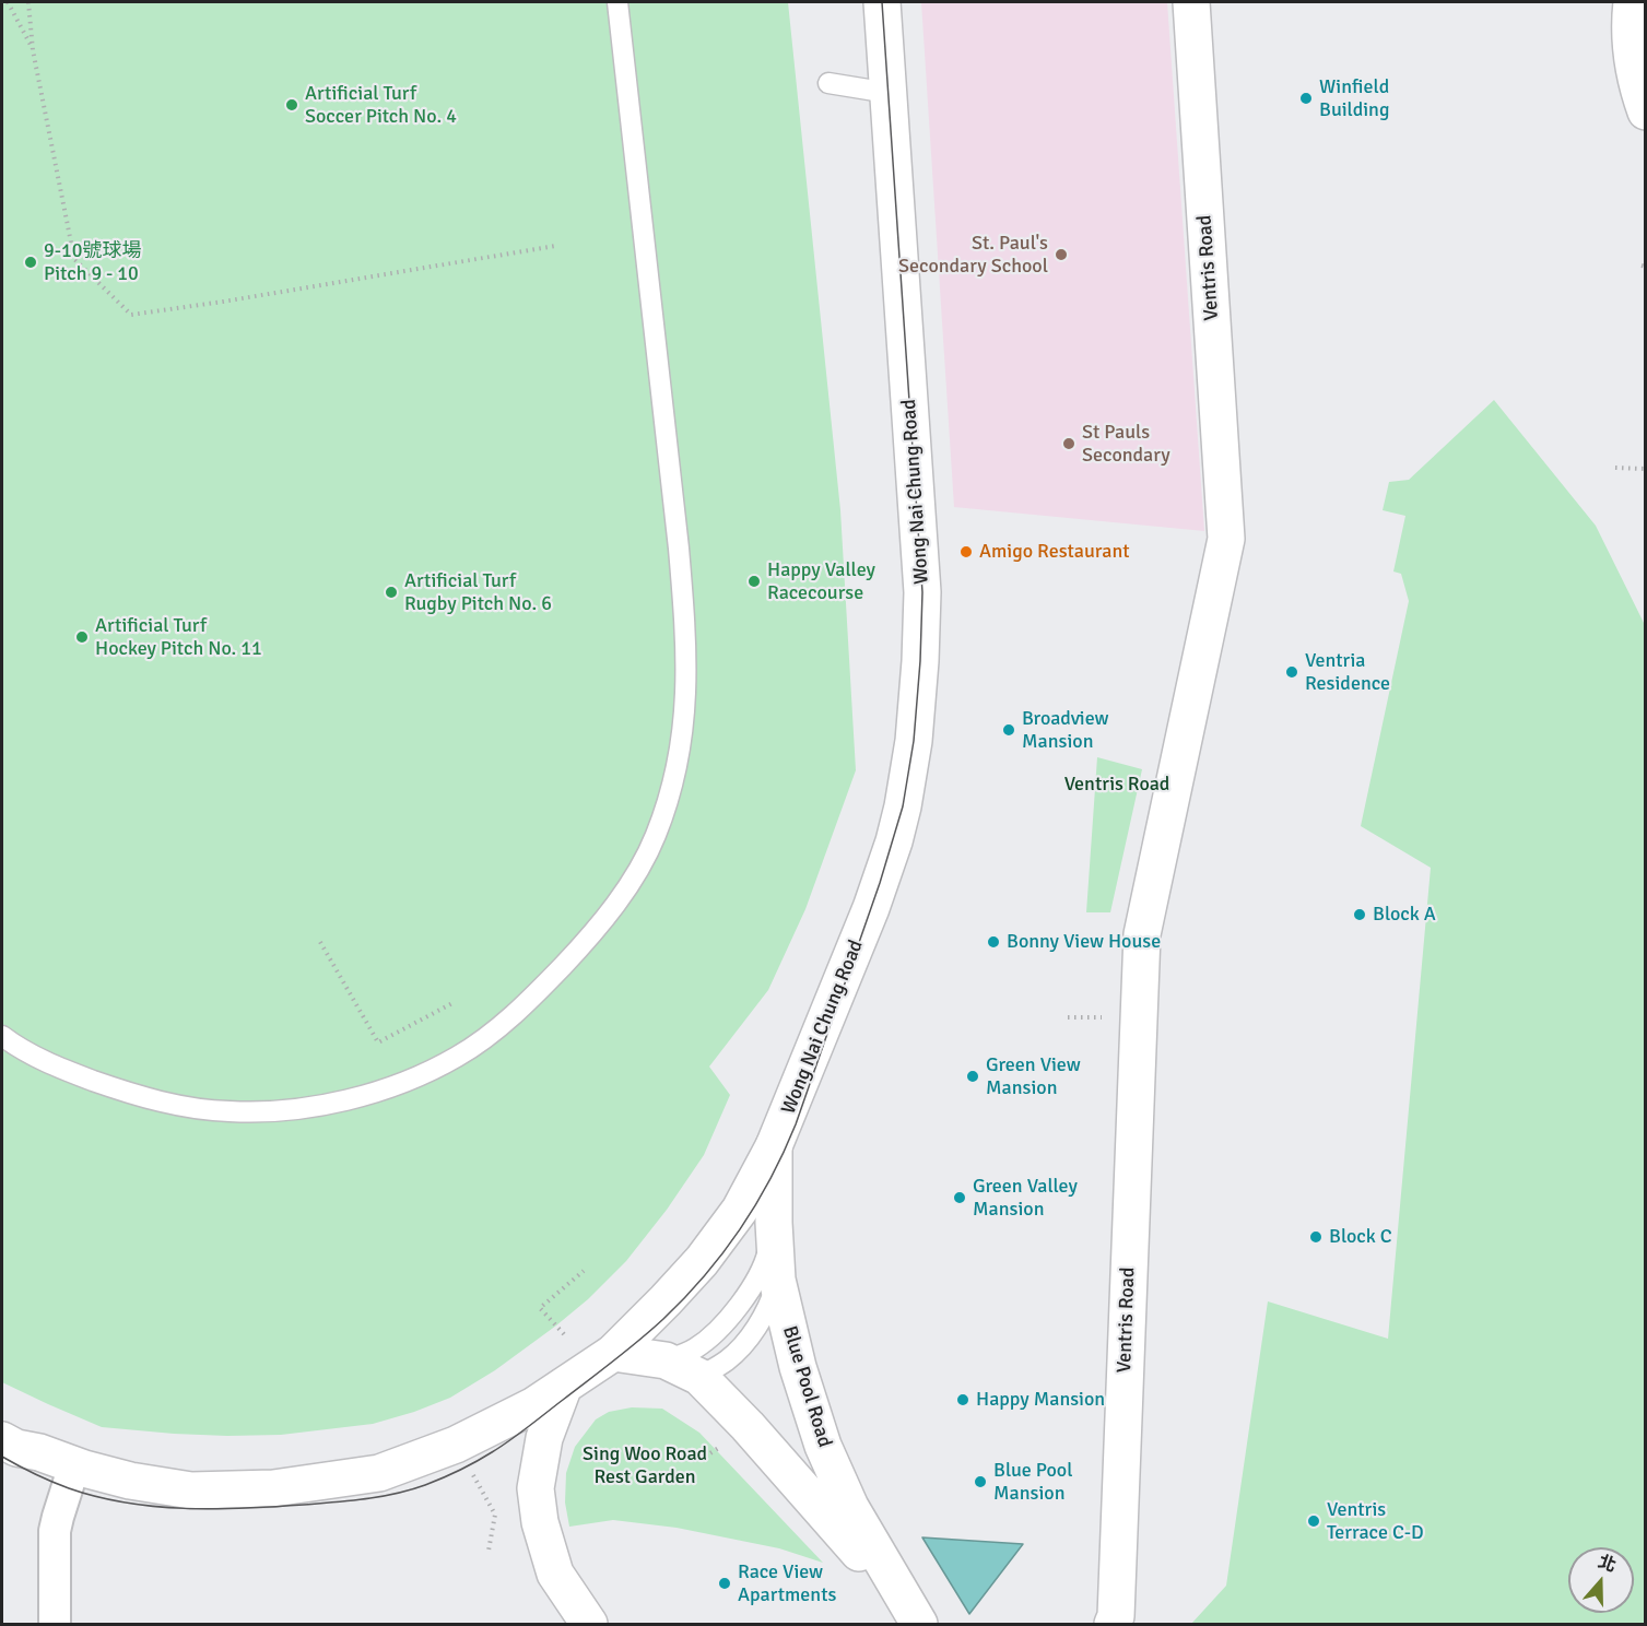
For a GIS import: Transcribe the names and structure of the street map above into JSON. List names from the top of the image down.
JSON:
{
  "streets": {
    "street": ["Ventris Road", "Wong Nai Chung Road", "Blue Pool Road"]
  },
  "crossings": [
    ["Wong Nai Chung Road", "Blue Pool Road"]
  ],
  "parks": ["Ventris Road", "Sing Woo Road Rest Garden"],
  "places": [
    "Winfield Building",
    "Artificial Turf Soccer Pitch No. 4",
    "St. Paul's Secondary School",
    "9-10號球場 Pitch 9 - 10",
    "St Pauls Secondary",
    "Amigo Restaurant",
    "Happy Valley Racecourse",
    "Artificial Turf Rugby Pitch No. 6",
    "Artificial Turf Hockey Pitch No. 11",
    "Ventria Residence",
    "Broadview Mansion",
    "Block A",
    "Bonny View House",
    "Green View Mansion",
    "Green Valley Mansion",
    "Block C",
    "Happy Mansion",
    "Blue Pool Mansion",
    "Ventris Terrace C-D",
    "Race View Apartments"
  ],
  "north": "top"
}
